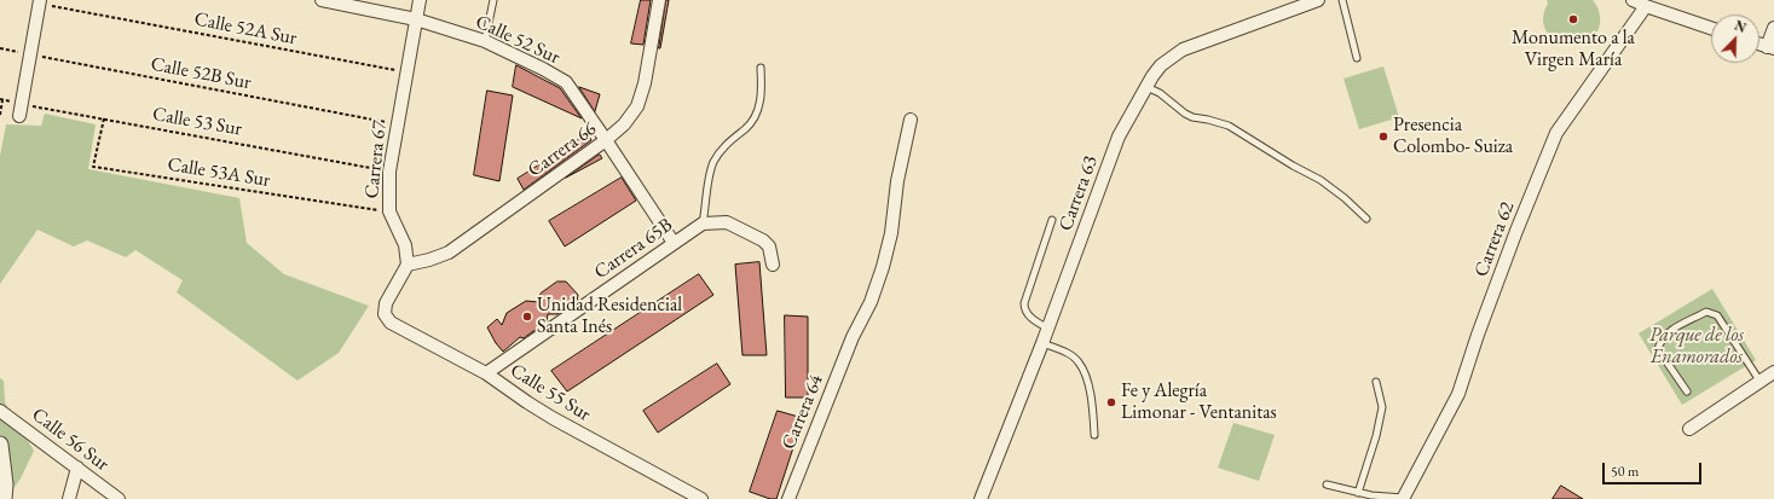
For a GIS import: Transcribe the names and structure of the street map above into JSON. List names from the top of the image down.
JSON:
{
  "streets": {
    "street": [
      "Calle 52 Sur",
      "Carrera 66",
      "Carrera 67",
      "Carrera 63",
      "Carrera 62",
      "Carrera 65B",
      "Calle 55 Sur",
      "Carrera 64",
      "Calle 56 Sur"
    ],
    "path": [
      "Calle 52A Sur",
      "Calle 52B Sur",
      "Calle 53 Sur",
      "Calle 53A Sur"
    ]
  },
  "crossings": [
    ["Calle 52A Sur", "Carrera 67"],
    ["Calle 52 Sur", "Carrera 66"],
    ["Calle 52 Sur", "Carrera 67"],
    ["Calle 52 Sur", "Carrera 65B"],
    ["Calle 52B Sur", "Carrera 67"],
    ["Calle 53 Sur", "Carrera 67"],
    ["Calle 53 Sur", "Calle 53A Sur"],
    ["Carrera 66", "Carrera 67"],
    ["Carrera 66", "Calle 55 Sur"],
    ["Carrera 67", "Calle 53A Sur"],
    ["Carrera 67", "Calle 55 Sur"],
    ["Carrera 65B", "Calle 55 Sur"]
  ],
  "parks": ["Parque de los Enamorados"],
  "places": [
    "Monumento a la Virgen María",
    "Presencia Colombo- Suiza",
    "Unidad Residencial Santa Inés",
    "Fe y Alegría Limonar - Ventanitas"
  ],
  "scale_bar": "50 m",
  "north": "top right"
}
